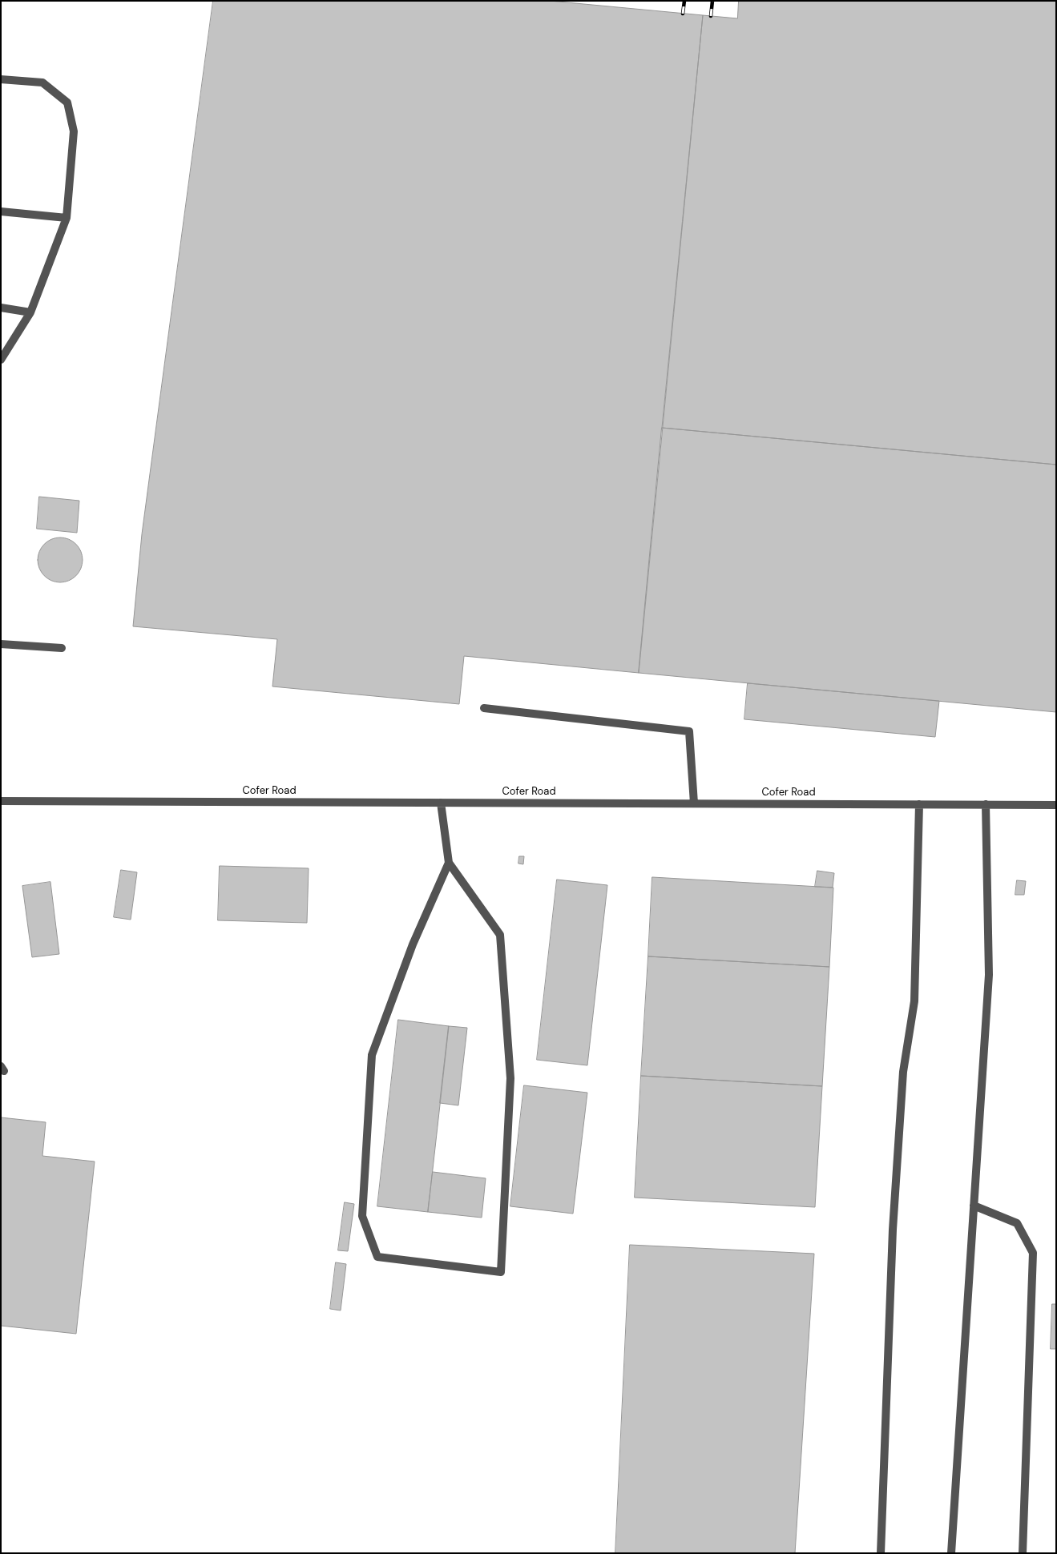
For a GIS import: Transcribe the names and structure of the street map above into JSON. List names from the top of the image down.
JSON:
{
  "streets": {
    "street": ["Cofer Road"]
  }
}
